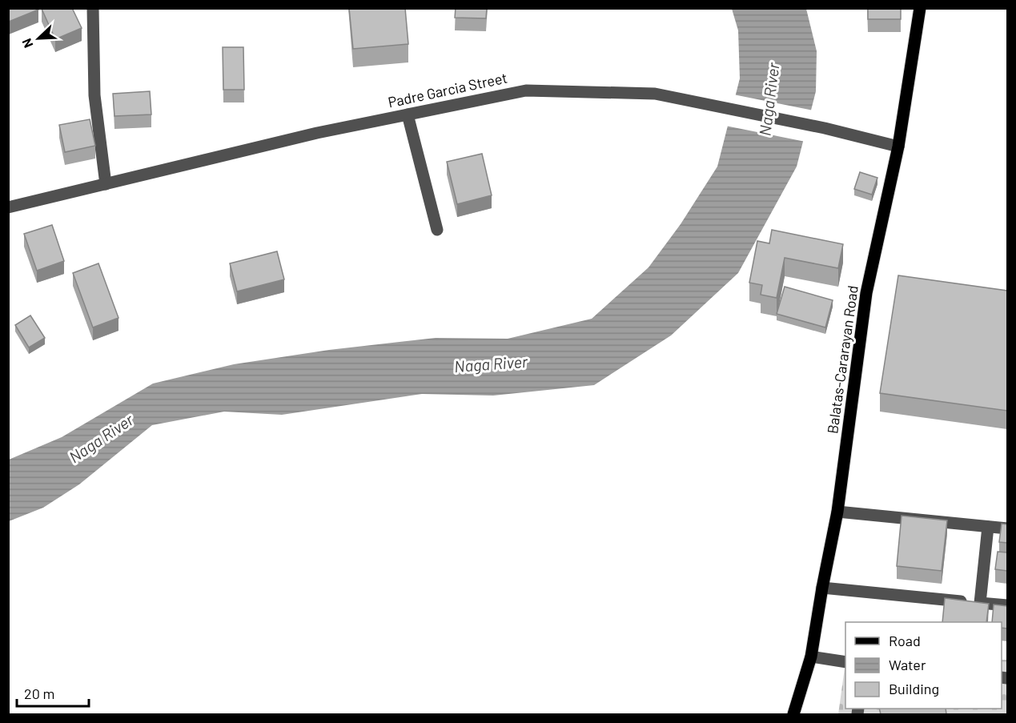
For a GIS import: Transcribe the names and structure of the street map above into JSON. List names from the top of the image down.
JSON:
{
  "streets": {
    "main road": ["Balatas-Cararayan Road"],
    "street": ["Padre Garcia Street"]
  },
  "crossings": [
    ["Padre Garcia Street", "Balatas-Cararayan Road"]
  ],
  "water": ["Naga River"],
  "legend": ["Road", "Water", "Building"],
  "scale_bar": "20 m",
  "north": "bottom left"
}
